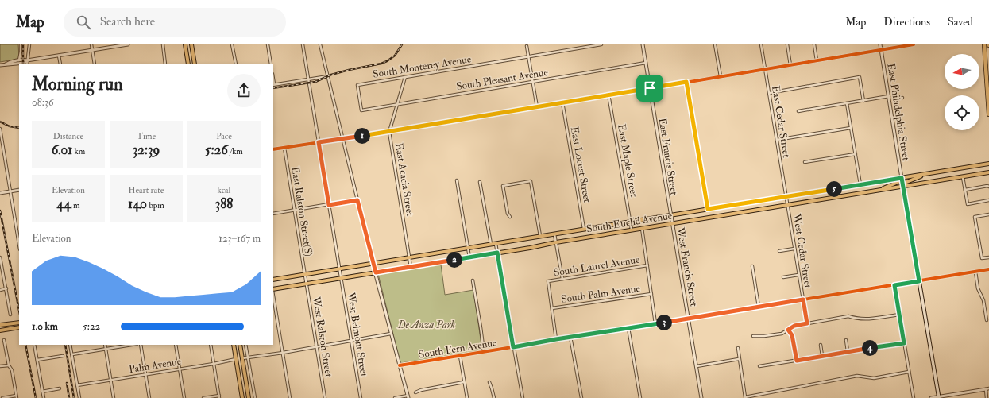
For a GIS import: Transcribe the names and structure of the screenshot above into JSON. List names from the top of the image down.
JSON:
{
  "streets": {
    "main road": ["South Euclid Avenue"],
    "street": [
      "South Monterey Avenue",
      "South Pleasant Avenue",
      "East Philadelphia Street",
      "East Cedar Street",
      "East Francis Street",
      "East Maple Street",
      "East Locust Street",
      "East Acacia Street",
      "East Ralston Street(S)",
      "West Cedar Street",
      "South Laurel Avenue",
      "West Francis Street",
      "South Palm Avenue",
      "West Belmont Street",
      "West Ralston Street",
      "South Fern Avenue",
      "Palm Avenue"
    ]
  },
  "crossings": [
    ["South Monterey Avenue", "South Pleasant Avenue"],
    ["South Monterey Avenue", "East Acacia Street"],
    ["South Pleasant Avenue", "East Francis Street"],
    ["South Pleasant Avenue", "East Acacia Street"],
    ["East Philadelphia Street", "South Euclid Avenue"],
    ["East Cedar Street", "South Euclid Avenue"],
    ["East Cedar Street", "West Cedar Street"],
    ["East Francis Street", "South Euclid Avenue"],
    ["East Francis Street", "West Francis Street"],
    ["East Maple Street", "South Euclid Avenue"],
    ["East Locust Street", "South Euclid Avenue"],
    ["East Acacia Street", "South Euclid Avenue"],
    ["East Ralston Street(S)", "South Euclid Avenue"],
    ["East Ralston Street(S)", "West Ralston Street"],
    ["South Euclid Avenue", "West Cedar Street"],
    ["South Euclid Avenue", "West Francis Street"],
    ["South Euclid Avenue", "West Belmont Street"],
    ["South Euclid Avenue", "West Ralston Street"],
    ["West Cedar Street", "South Fern Avenue"],
    ["South Laurel Avenue", "South Palm Avenue"],
    ["West Francis Street", "South Fern Avenue"]
  ],
  "parks": ["De Anza Park"],
  "north": "left",
  "page": {
    "header": "Map",
    "search": "Search here",
    "nav": ["Map", "Directions", "Saved"],
    "heading": ["Morning run", "08:36"],
    "stats": [
      ["Distance", "6.01 km"],
      ["Time", "32:39"],
      ["Pace", "5:26 /km"],
      ["Elevation", "44 m"],
      ["Heart rate", "140 bpm"],
      ["kcal", "388"]
    ],
    "pins": [
      "1",
      "5",
      "2",
      "3",
      "4"
    ],
    "chart": ["Elevation", "123–167 m"],
    "list": [
      {
        "name": "1.0 km",
        "note": "5:22"
      }
    ]
  }
}
